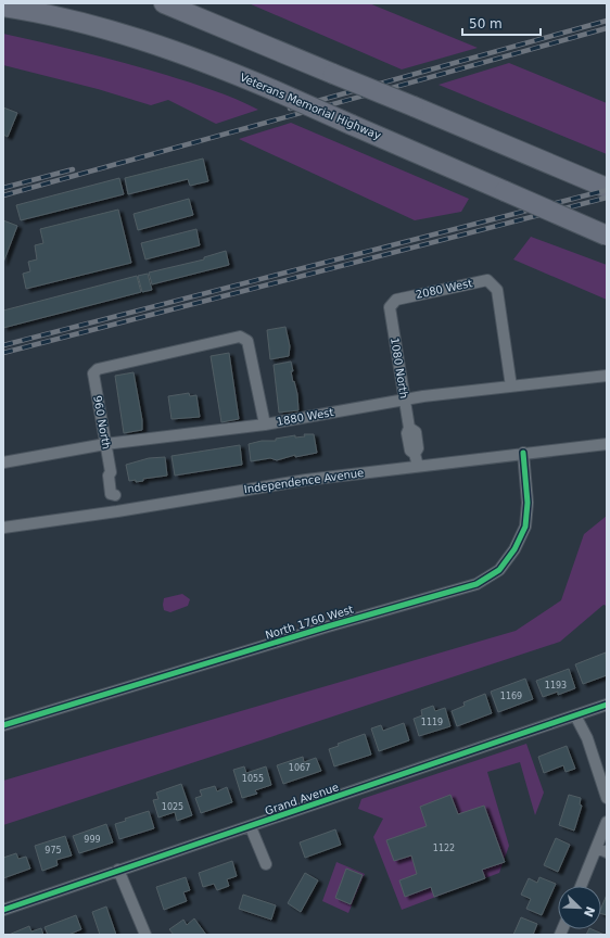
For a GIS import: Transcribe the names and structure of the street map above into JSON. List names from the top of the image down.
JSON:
{
  "streets": {
    "highway": ["Veterans Memorial Highway"],
    "street": [
      "2080 West",
      "1080 North",
      "1880 West",
      "960 North",
      "Independence Avenue",
      "North 1760 West",
      "Grand Avenue"
    ]
  },
  "crossings": [
    ["2080 West", "1080 North"],
    ["2080 West", "1880 West"],
    ["1080 North", "1880 West"],
    ["1080 North", "Independence Avenue"],
    ["1880 West", "960 North"],
    ["960 North", "Independence Avenue"],
    ["Independence Avenue", "North 1760 West"]
  ],
  "house_numbers": [
    "1193",
    "1169",
    "1119",
    "1067",
    "1055",
    "1025",
    "999",
    "1122",
    "975"
  ],
  "scale_bar": "50 m",
  "north": "bottom right"
}
